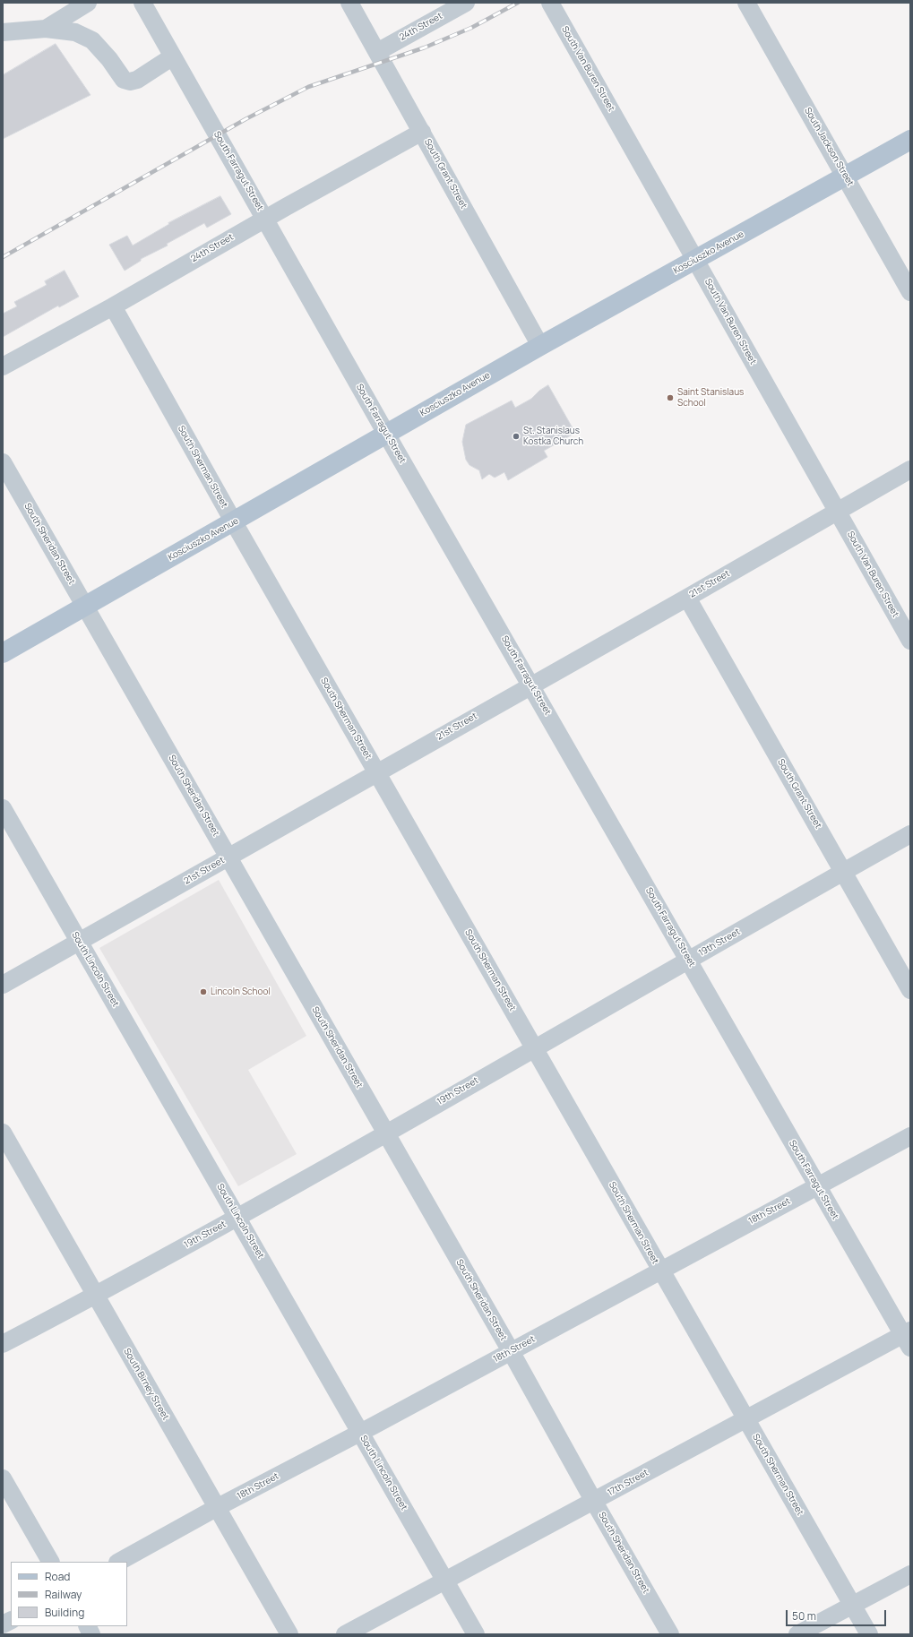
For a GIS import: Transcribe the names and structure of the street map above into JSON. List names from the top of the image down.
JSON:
{
  "streets": {
    "main road": ["Kosciuszko Avenue"],
    "street": [
      "24th Street",
      "South Van Buren Street",
      "South Jackson Street",
      "South Farragut Street",
      "South Grant Street",
      "South Sherman Street",
      "South Sheridan Street",
      "21st Street",
      "19th Street",
      "South Lincoln Street",
      "18th Street",
      "South Birney Street",
      "17th Street"
    ]
  },
  "crossings": [
    ["24th Street", "South Farragut Street"],
    ["24th Street", "South Grant Street"],
    ["24th Street", "South Sherman Street"],
    ["South Van Buren Street", "Kosciuszko Avenue"],
    ["South Van Buren Street", "21st Street"],
    ["South Jackson Street", "Kosciuszko Avenue"],
    ["South Farragut Street", "Kosciuszko Avenue"],
    ["South Farragut Street", "21st Street"],
    ["South Farragut Street", "19th Street"],
    ["South Farragut Street", "18th Street"],
    ["South Farragut Street", "17th Street"],
    ["South Grant Street", "Kosciuszko Avenue"],
    ["South Grant Street", "21st Street"],
    ["South Grant Street", "19th Street"],
    ["Kosciuszko Avenue", "South Sherman Street"],
    ["Kosciuszko Avenue", "South Sheridan Street"],
    ["South Sherman Street", "21st Street"],
    ["South Sherman Street", "19th Street"],
    ["South Sherman Street", "18th Street"],
    ["South Sherman Street", "17th Street"],
    ["South Sheridan Street", "21st Street"],
    ["South Sheridan Street", "19th Street"],
    ["South Sheridan Street", "18th Street"],
    ["South Sheridan Street", "17th Street"],
    ["21st Street", "South Lincoln Street"],
    ["19th Street", "South Lincoln Street"],
    ["19th Street", "South Birney Street"],
    ["South Lincoln Street", "18th Street"],
    ["South Lincoln Street", "17th Street"],
    ["18th Street", "South Birney Street"]
  ],
  "places": ["Saint Stanislaus School", "St. Stanislaus Kostka Church", "Lincoln School"],
  "legend": ["Road", "Railway", "Building"],
  "scale_bar": "50 m"
}
